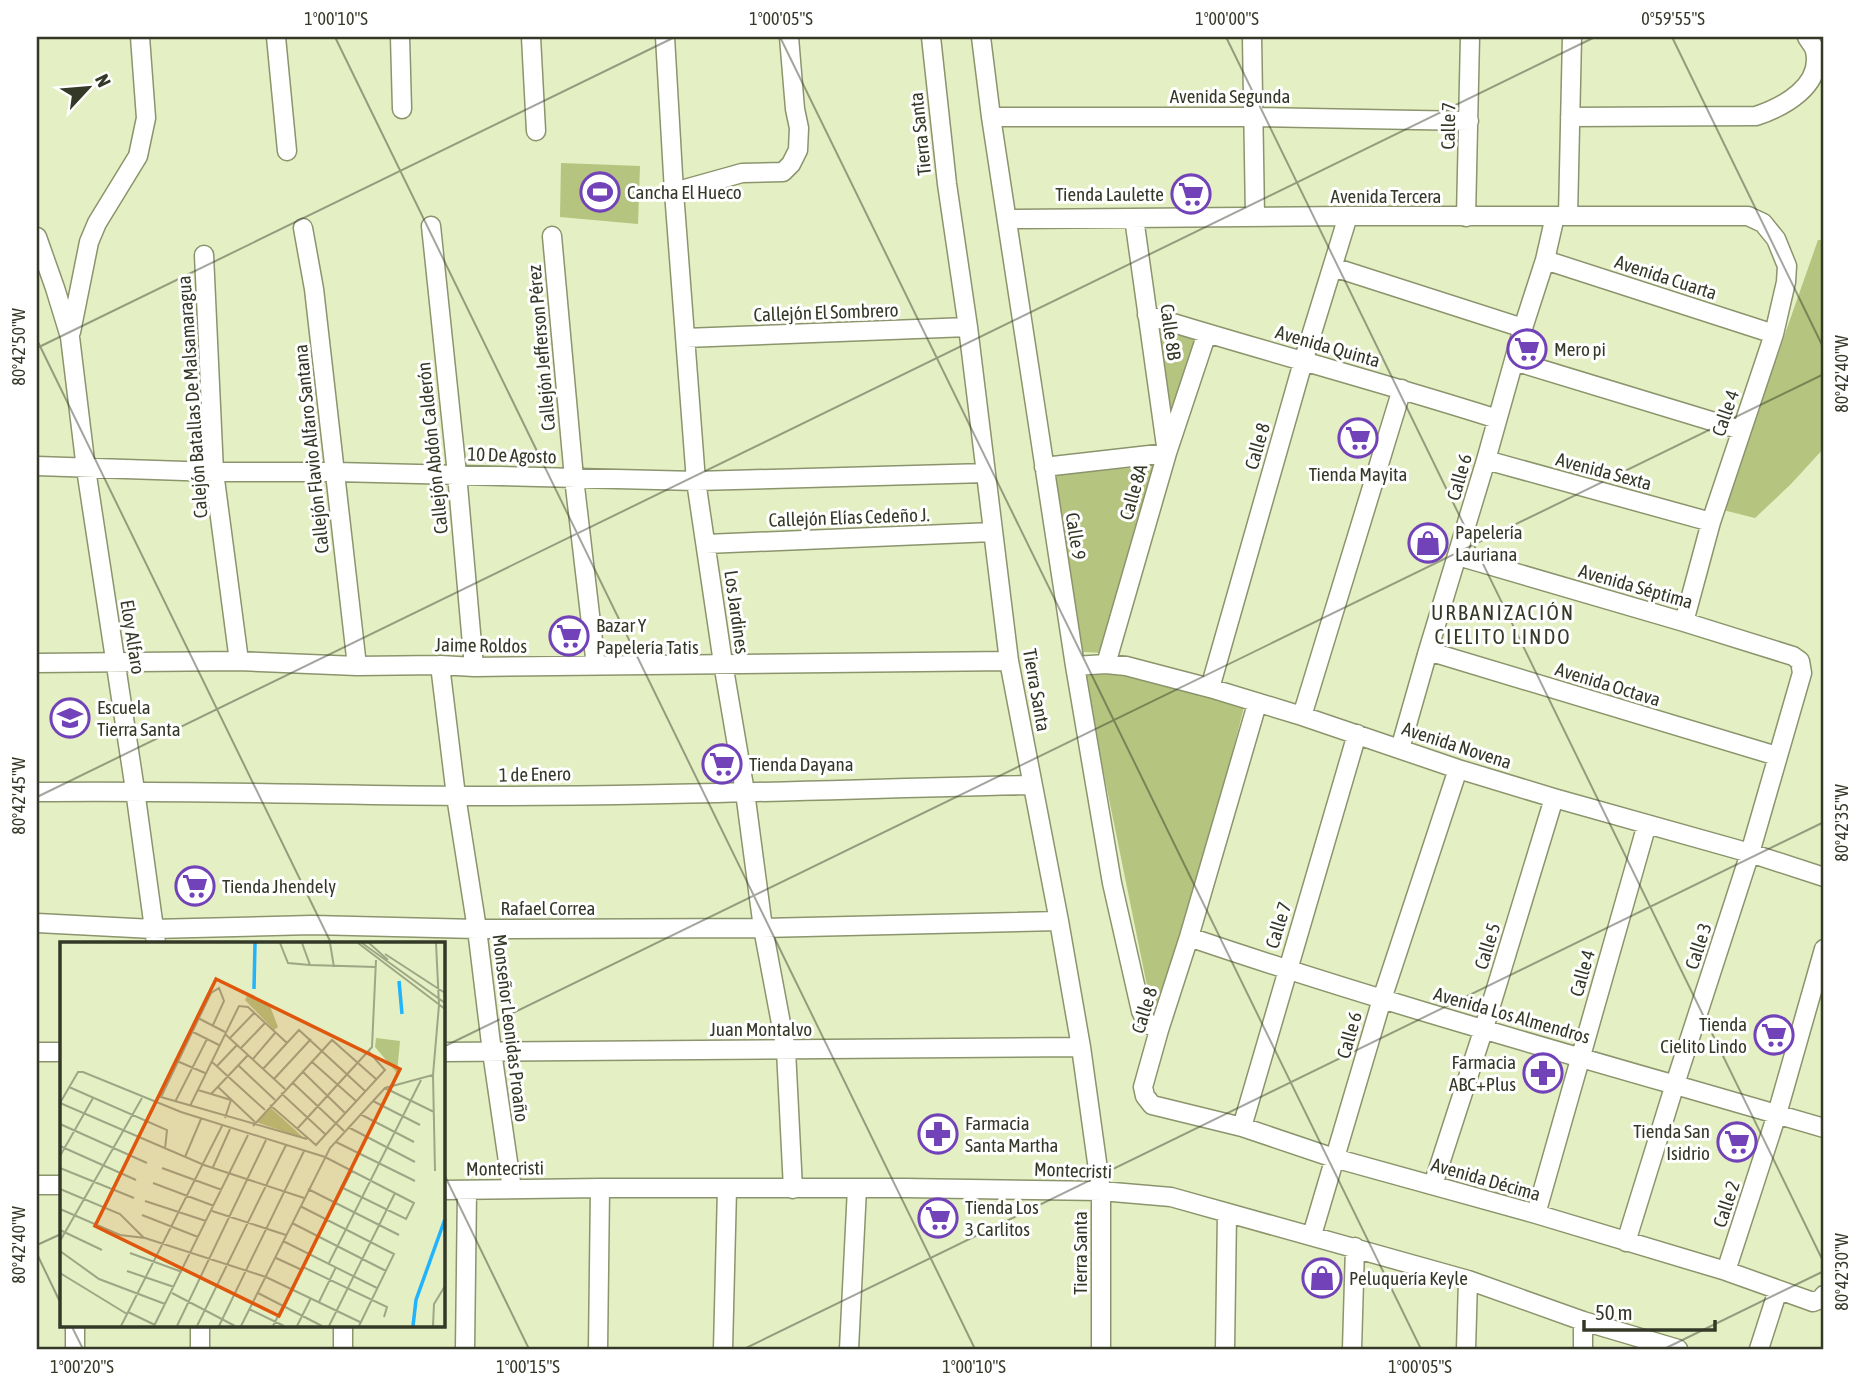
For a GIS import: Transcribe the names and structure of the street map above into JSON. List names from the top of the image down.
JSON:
{
  "streets": {
    "street": [
      "Avenida Segunda",
      "Calle 7",
      "Tierra Santa",
      "Avenida Tercera",
      "Avenida Cuarta",
      "Callejón El Sombrero",
      "Calle 8B",
      "Avenida Quinta",
      "Callejón Jefferson Pérez",
      "Calejón Batallas De Malsamaragua",
      "Calle 4",
      "Calle 8",
      "Callejón Abdón Calderón",
      "Callejón Flavio Alfaro Santana",
      "10 De Agosto",
      "Avenida Sexta",
      "Calle 6",
      "Calle 8A",
      "Callejón Elías Cedeño J.",
      "Calle 9",
      "Avenida Séptima",
      "Los Jardines",
      "Eloy Alfaro",
      "Jaime Roldos",
      "Avenida Octava",
      "Avenida Novena",
      "1 de Enero",
      "Rafael Correa",
      "Calle 5",
      "Calle 3",
      "Avenida Los Almendros",
      "Monseñor Leonidas Proaño",
      "Juan Montalvo",
      "Montecristi",
      "Avenida Décima",
      "Calle 2"
    ]
  },
  "crossings": [
    ["Avenida Segunda", "Calle 7"],
    ["Avenida Segunda", "Calle 9"],
    ["Calle 7", "Avenida Tercera"],
    ["Calle 7", "Avenida Novena"],
    ["Calle 7", "Avenida Los Almendros"],
    ["Calle 7", "Avenida Décima"],
    ["Tierra Santa", "Callejón El Sombrero"],
    ["Tierra Santa", "10 De Agosto"],
    ["Tierra Santa", "Callejón Elías Cedeño J."],
    ["Tierra Santa", "Jaime Roldos"],
    ["Tierra Santa", "1 de Enero"],
    ["Tierra Santa", "Rafael Correa"],
    ["Tierra Santa", "Juan Montalvo"],
    ["Tierra Santa", "Montecristi"],
    ["Avenida Tercera", "Calle 8B"],
    ["Avenida Tercera", "Calle 4"],
    ["Avenida Tercera", "Calle 8"],
    ["Avenida Tercera", "Calle 6"],
    ["Avenida Tercera", "Calle 9"],
    ["Avenida Cuarta", "Calle 4"],
    ["Avenida Cuarta", "Calle 6"],
    ["Callejón El Sombrero", "Los Jardines"],
    ["Calle 8B", "Avenida Quinta"],
    ["Calle 8B", "Calle 8A"],
    ["Avenida Quinta", "Calle 8"],
    ["Avenida Quinta", "Calle 6"],
    ["Avenida Quinta", "Calle 8A"],
    ["Callejón Jefferson Pérez", "10 De Agosto"],
    ["Callejón Jefferson Pérez", "Jaime Roldos"],
    ["Calejón Batallas De Malsamaragua", "10 De Agosto"],
    ["Calejón Batallas De Malsamaragua", "Jaime Roldos"],
    ["Calle 4", "Avenida Sexta"],
    ["Calle 4", "Avenida Séptima"],
    ["Calle 4", "Avenida Novena"],
    ["Calle 4", "Avenida Los Almendros"],
    ["Calle 4", "Avenida Décima"],
    ["Calle 8", "Calle 9"],
    ["Calle 8", "Avenida Novena"],
    ["Calle 8", "Avenida Los Almendros"],
    ["Calle 8", "Avenida Décima"],
    ["Callejón Abdón Calderón", "10 De Agosto"],
    ["Callejón Abdón Calderón", "Jaime Roldos"],
    ["Callejón Flavio Alfaro Santana", "10 De Agosto"],
    ["Callejón Flavio Alfaro Santana", "Jaime Roldos"],
    ["10 De Agosto", "Los Jardines"],
    ["10 De Agosto", "Eloy Alfaro"],
    ["Avenida Sexta", "Calle 6"],
    ["Calle 6", "Avenida Séptima"],
    ["Calle 6", "Avenida Octava"],
    ["Calle 6", "Avenida Novena"],
    ["Calle 6", "Avenida Los Almendros"],
    ["Calle 6", "Montecristi"],
    ["Calle 6", "Avenida Décima"],
    ["Calle 8A", "Avenida Novena"],
    ["Callejón Elías Cedeño J.", "Los Jardines"],
    ["Calle 9", "Avenida Novena"],
    ["Avenida Séptima", "Calle 3"],
    ["Los Jardines", "Jaime Roldos"],
    ["Los Jardines", "1 de Enero"],
    ["Los Jardines", "Rafael Correa"],
    ["Los Jardines", "Juan Montalvo"],
    ["Los Jardines", "Montecristi"],
    ["Eloy Alfaro", "Jaime Roldos"],
    ["Eloy Alfaro", "1 de Enero"],
    ["Eloy Alfaro", "Rafael Correa"],
    ["Jaime Roldos", "Monseñor Leonidas Proaño"],
    ["Avenida Octava", "Calle 3"],
    ["Avenida Novena", "Calle 5"],
    ["Avenida Novena", "Calle 3"],
    ["1 de Enero", "Monseñor Leonidas Proaño"],
    ["Rafael Correa", "Monseñor Leonidas Proaño"],
    ["Calle 5", "Avenida Los Almendros"],
    ["Calle 5", "Avenida Décima"],
    ["Calle 3", "Avenida Los Almendros"],
    ["Calle 3", "Avenida Décima"],
    ["Avenida Los Almendros", "Calle 2"],
    ["Monseñor Leonidas Proaño", "Juan Montalvo"],
    ["Monseñor Leonidas Proaño", "Montecristi"],
    ["Avenida Décima", "Calle 2"]
  ],
  "districts": ["URBANIZACIÓN CIELITO LINDO"],
  "places": {
    "sports": ["Cancha El Hueco"],
    "supermarket": [
      "Tienda Laulette",
      "Mero pi",
      "Tienda Mayita",
      "Bazar Y Papelería Tatis",
      "Tienda Dayana",
      "Tienda Jhendely",
      "Tienda Cielito Lindo",
      "Tienda San Isidrio",
      "Tienda Los 3 Carlitos"
    ],
    "shop": ["Papelería Lauriana", "Peluquería Keyle"],
    "school or university": ["Escuela Tierra Santa"],
    "pharmacy": ["Farmacia ABC+Plus", "Farmacia Santa Martha"]
  },
  "scale_bar": "50 m",
  "north": "top right",
  "coordinates": [
    "1°00'10\"S",
    "1°00'05\"S",
    "1°00'00\"S",
    "0°59'55\"S",
    "80°42'50\"W",
    "80°42'40\"W",
    "80°42'45\"W",
    "80°42'35\"W",
    "80°42'30\"W",
    "1°00'20\"S",
    "1°00'15\"S"
  ]
}
